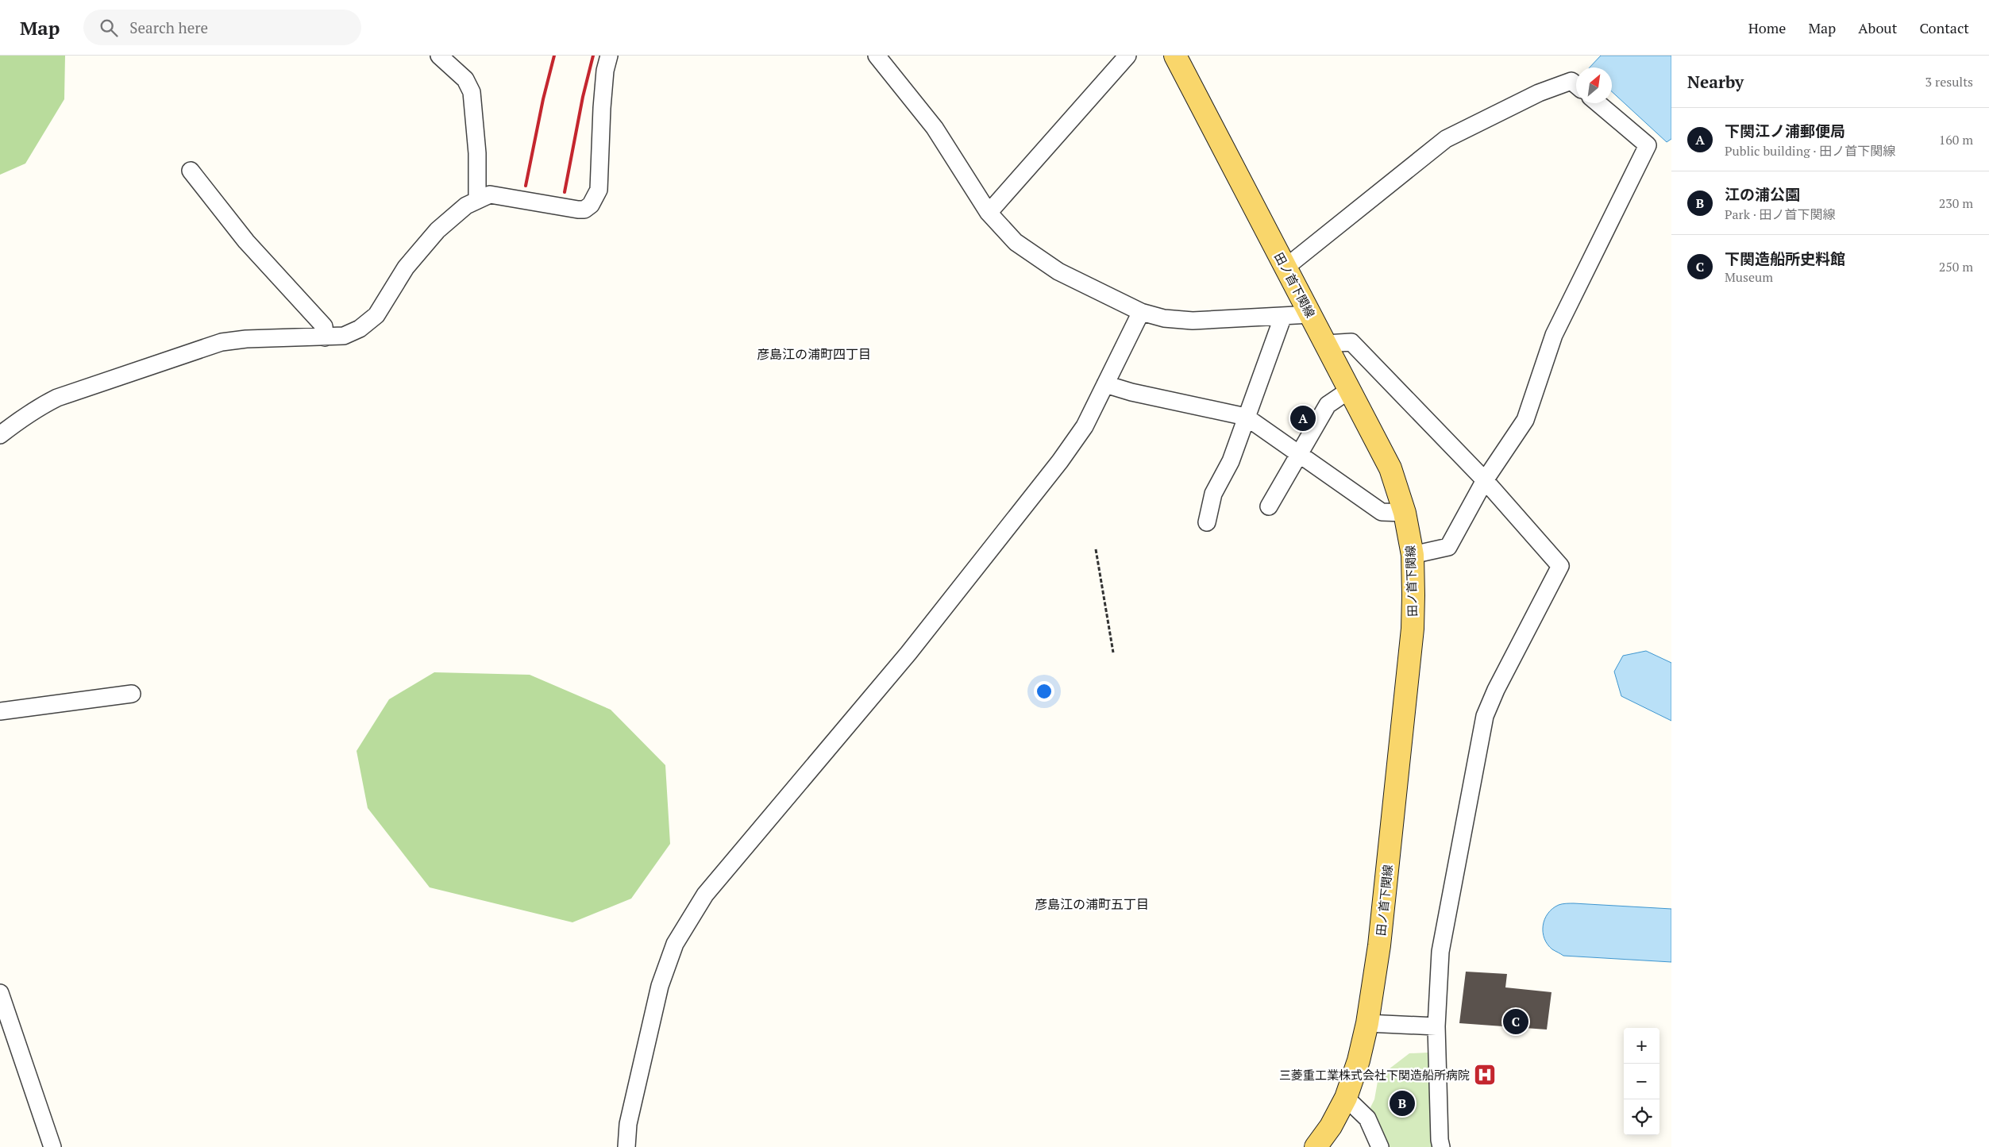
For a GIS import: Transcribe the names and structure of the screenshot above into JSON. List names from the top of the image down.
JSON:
{
  "streets": {
    "main road": ["田ノ首下関線"]
  },
  "districts": ["彦島江の浦町四丁目", "彦島江の浦町五丁目"],
  "places": {
    "hospital": ["三菱重工業株式会社下関造船所病院"]
  },
  "north": "top right",
  "page": {
    "header": "Map",
    "search": "Search here",
    "nav": [
      "Home",
      "Map",
      "About",
      "Contact"
    ],
    "heading": ["Nearby", "3 results"],
    "list": [
      {
        "mark": "A",
        "name": "下関江ノ浦郵便局",
        "note": "Public building · 田ノ首下関線",
        "value": "160 m"
      },
      {
        "mark": "B",
        "name": "江の浦公園",
        "note": "Park · 田ノ首下関線",
        "value": "230 m"
      },
      {
        "mark": "C",
        "name": "下関造船所史料館",
        "note": "Museum",
        "value": "250 m"
      }
    ],
    "pins": ["A", "C", "B"],
    "map_buttons": ["+", "−"]
  }
}
